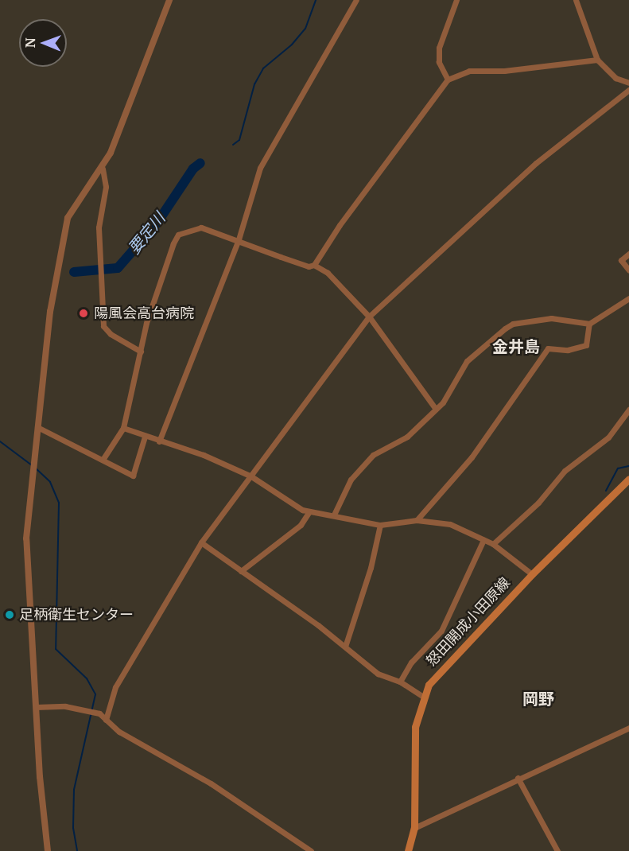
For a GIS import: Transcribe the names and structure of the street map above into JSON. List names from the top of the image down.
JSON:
{
  "streets": {
    "main road": ["怒田開成小田原線"]
  },
  "districts": ["金井島", "岡野"],
  "water": ["要定川"],
  "places": ["陽風会高台病院", "足柄衛生センター"],
  "north": "left"
}
